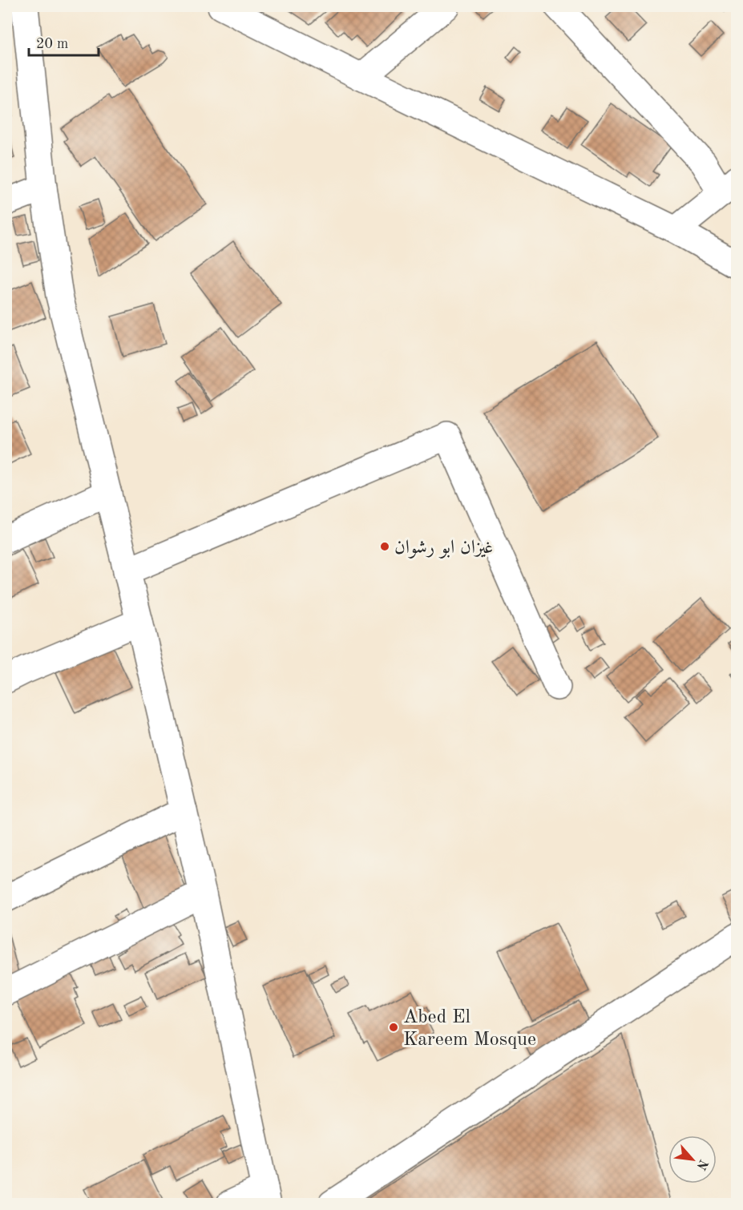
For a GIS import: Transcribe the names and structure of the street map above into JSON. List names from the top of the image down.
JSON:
{
  "places": ["غيزان ابو رشوان", "Abed El Kareem Mosque"],
  "scale_bar": "20 m",
  "north": "bottom right"
}
